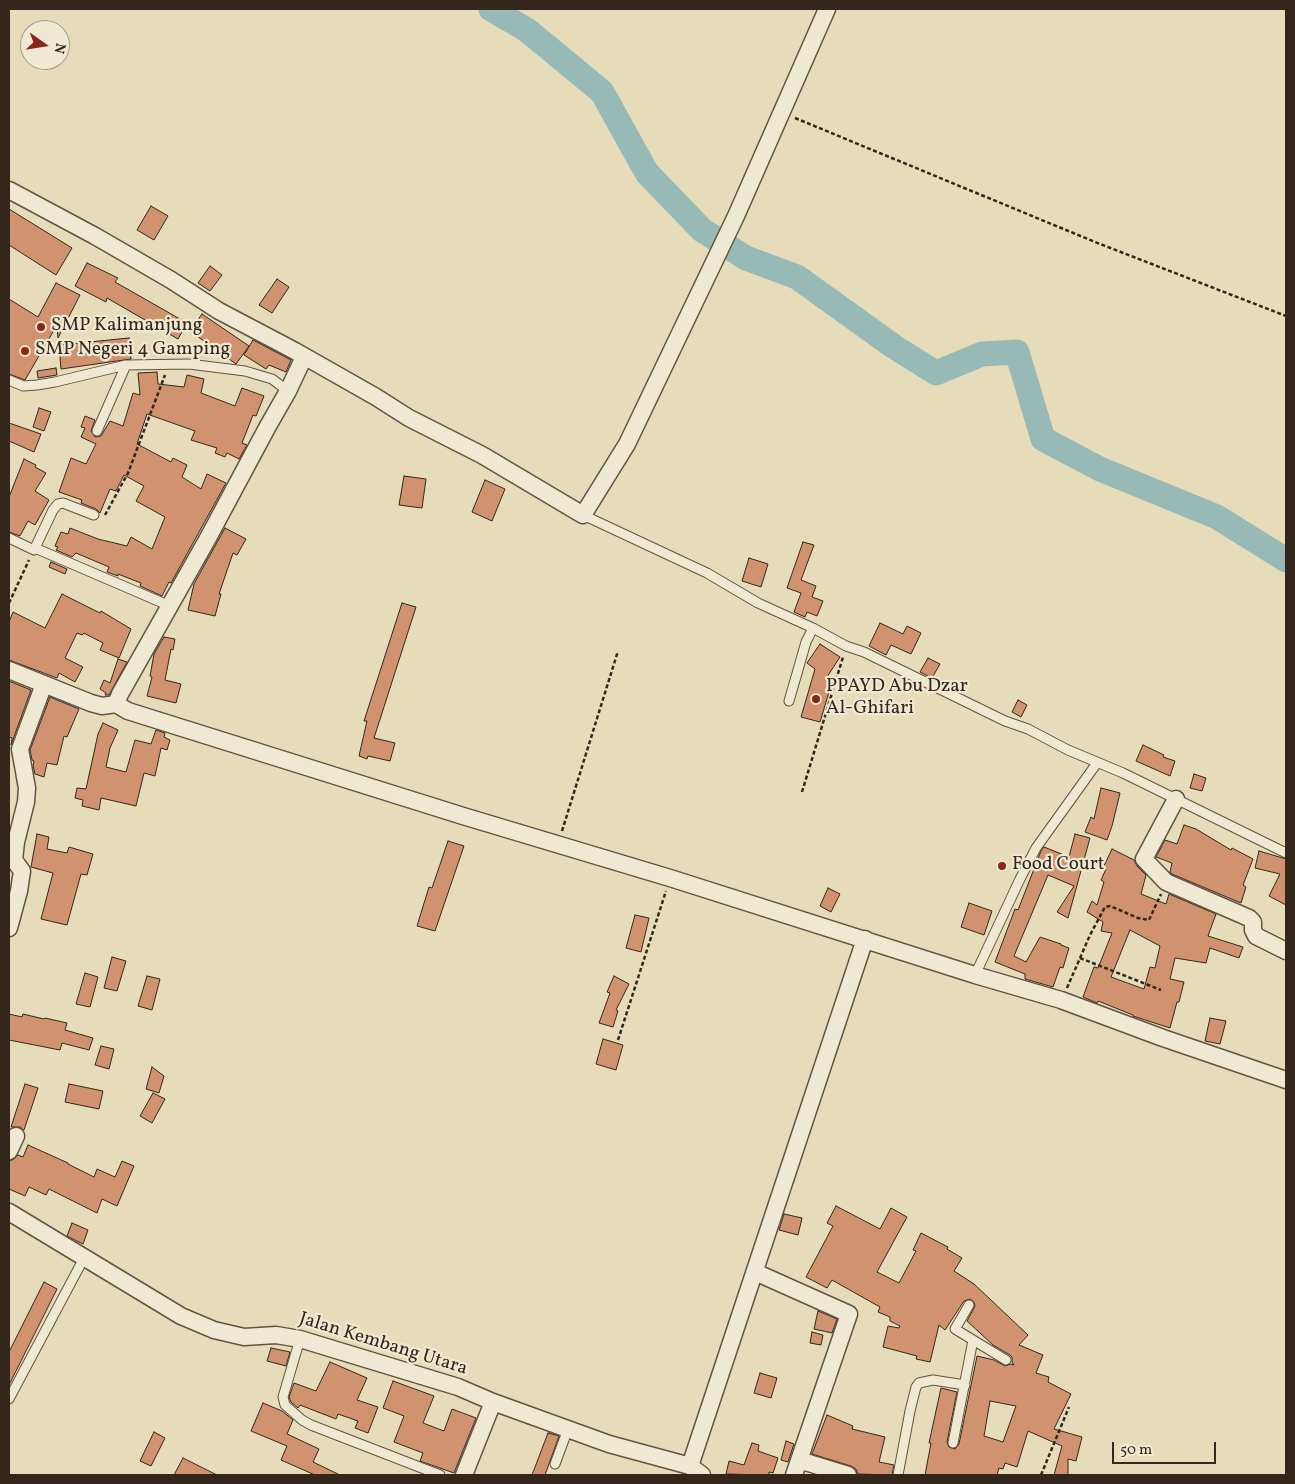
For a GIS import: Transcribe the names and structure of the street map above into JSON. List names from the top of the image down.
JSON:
{
  "streets": {
    "street": ["Jalan Kembang Utara"]
  },
  "places": [
    "SMP Kalimanjung",
    "SMP Negeri 4 Gamping",
    "PPAYD Abu Dzar Al-Ghifari",
    "Food Court"
  ],
  "scale_bar": "50 m",
  "north": "right"
}
